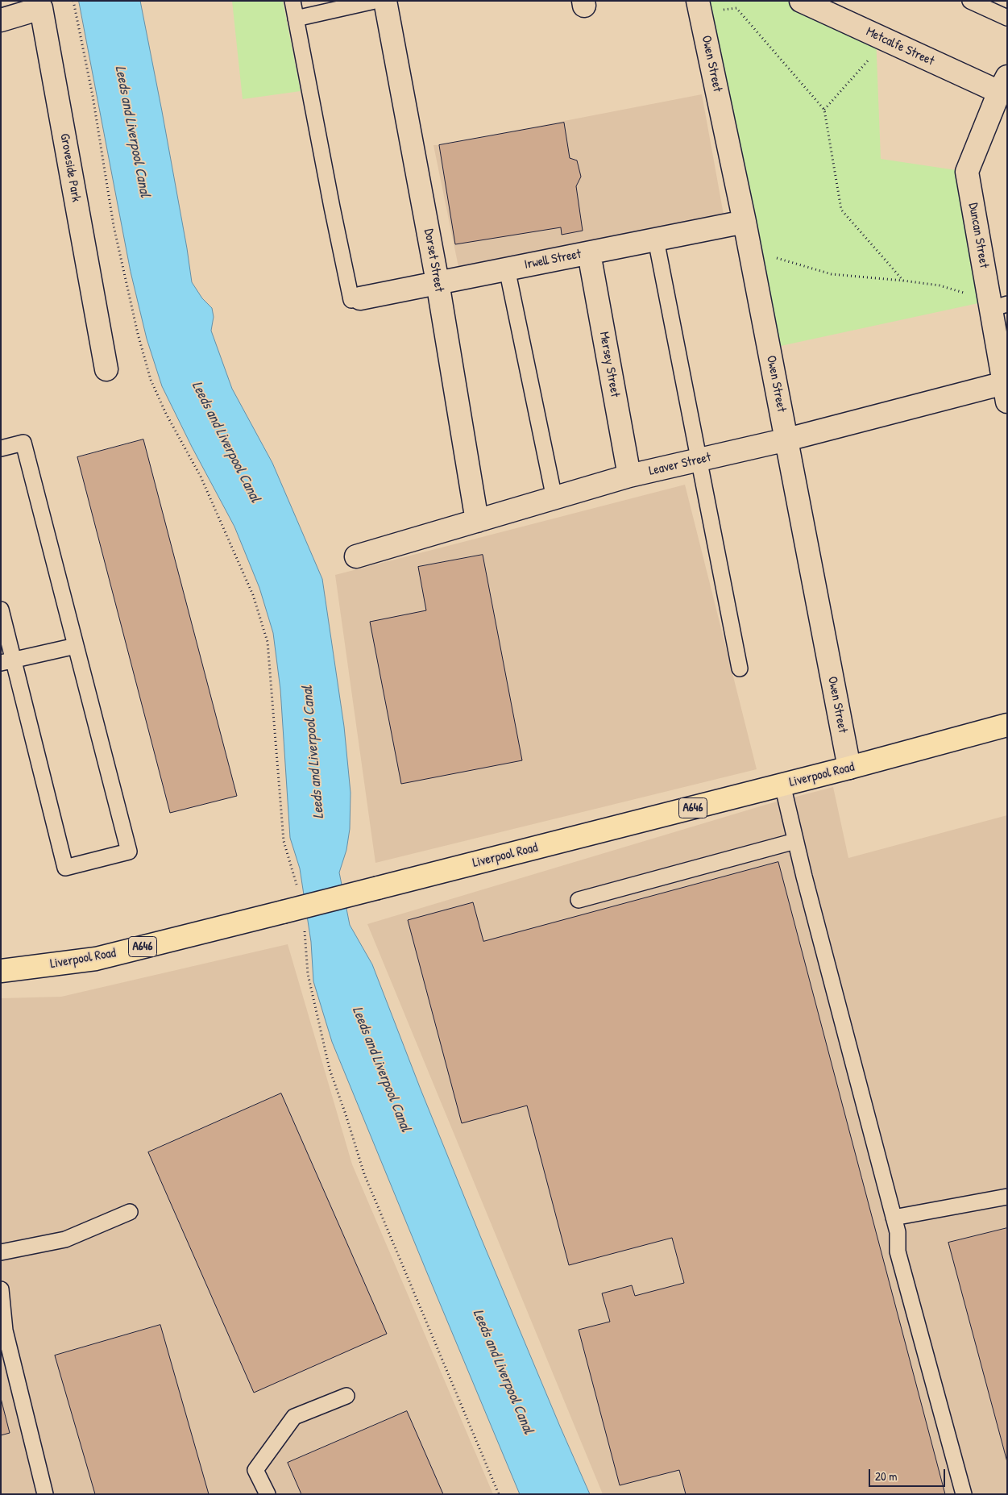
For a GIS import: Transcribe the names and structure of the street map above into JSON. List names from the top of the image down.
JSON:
{
  "streets": {
    "main road": ["Liverpool Road", "A646"],
    "street": [
      "Metcalfe Street",
      "Owen Street",
      "Groveside Park",
      "Duncan Street",
      "Irwell Street",
      "Dorset Street",
      "Mersey Street",
      "Leaver Street"
    ]
  },
  "crossings": [
    ["Metcalfe Street", "Duncan Street"],
    ["Owen Street", "Irwell Street"],
    ["Owen Street", "Leaver Street"],
    ["Owen Street", "Liverpool Road"],
    ["Duncan Street", "Leaver Street"],
    ["Irwell Street", "Dorset Street"],
    ["Irwell Street", "Mersey Street"],
    ["Dorset Street", "Leaver Street"],
    ["Mersey Street", "Leaver Street"]
  ],
  "water": ["Leeds and Liverpool Canal"],
  "scale_bar": "20 m"
}
